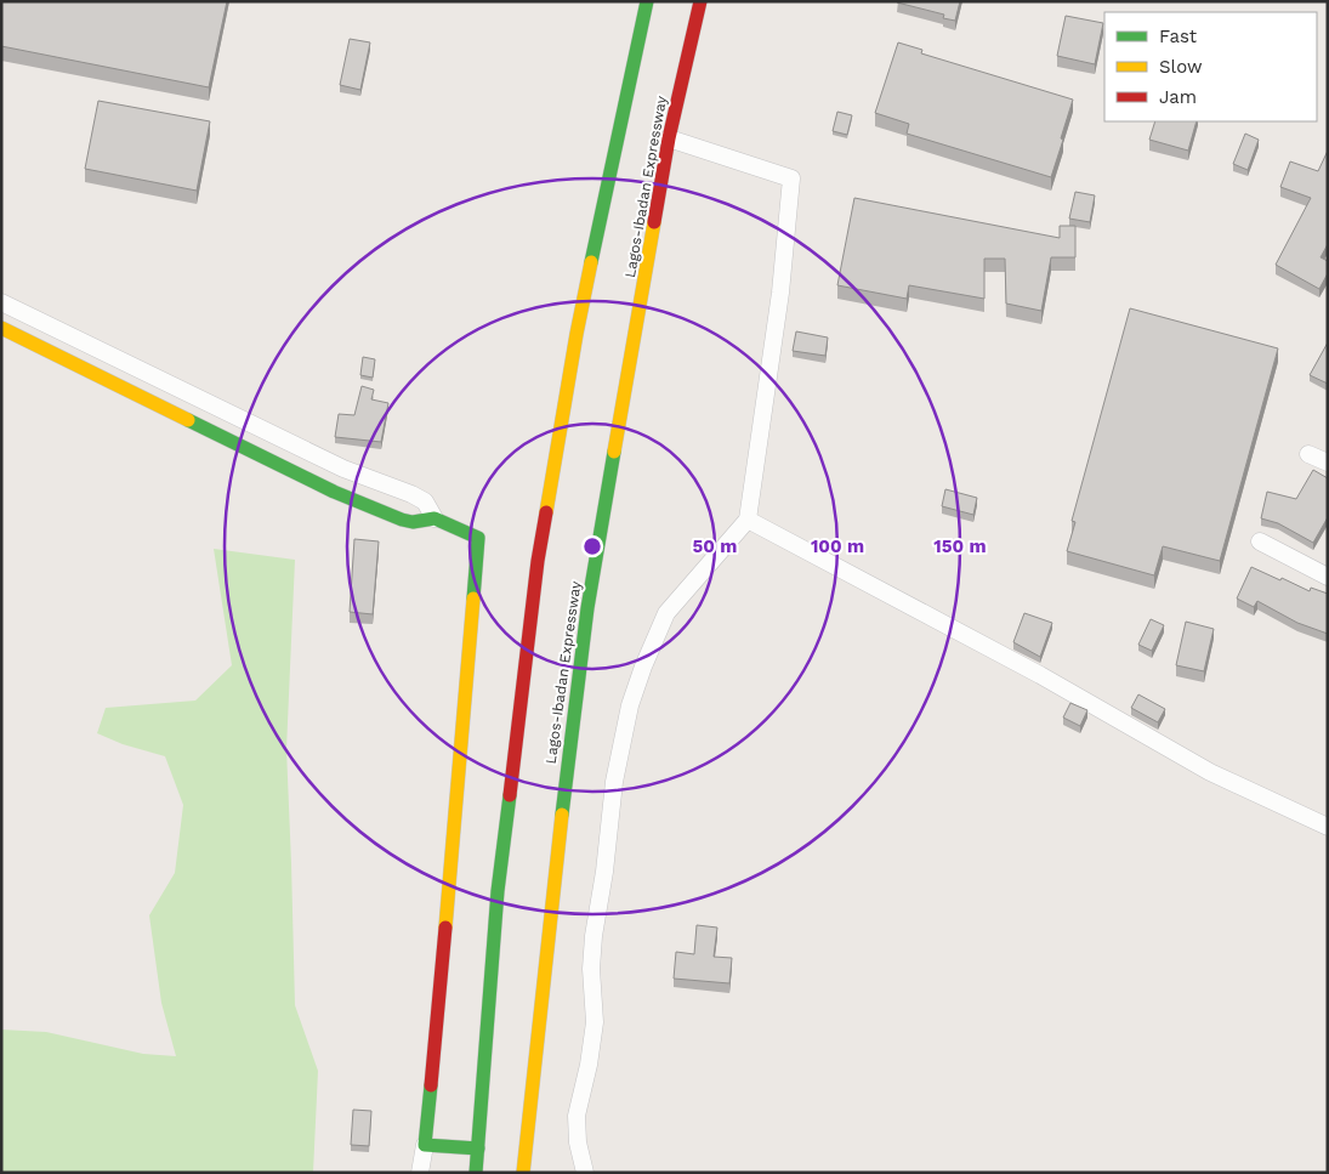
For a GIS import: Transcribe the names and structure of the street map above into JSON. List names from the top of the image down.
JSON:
{
  "streets": {
    "main road": ["Lagos-Ibadan Expressway"]
  },
  "legend": ["Fast", "Slow", "Jam"],
  "rings": ["50 m", "100 m", "150 m"]
}
